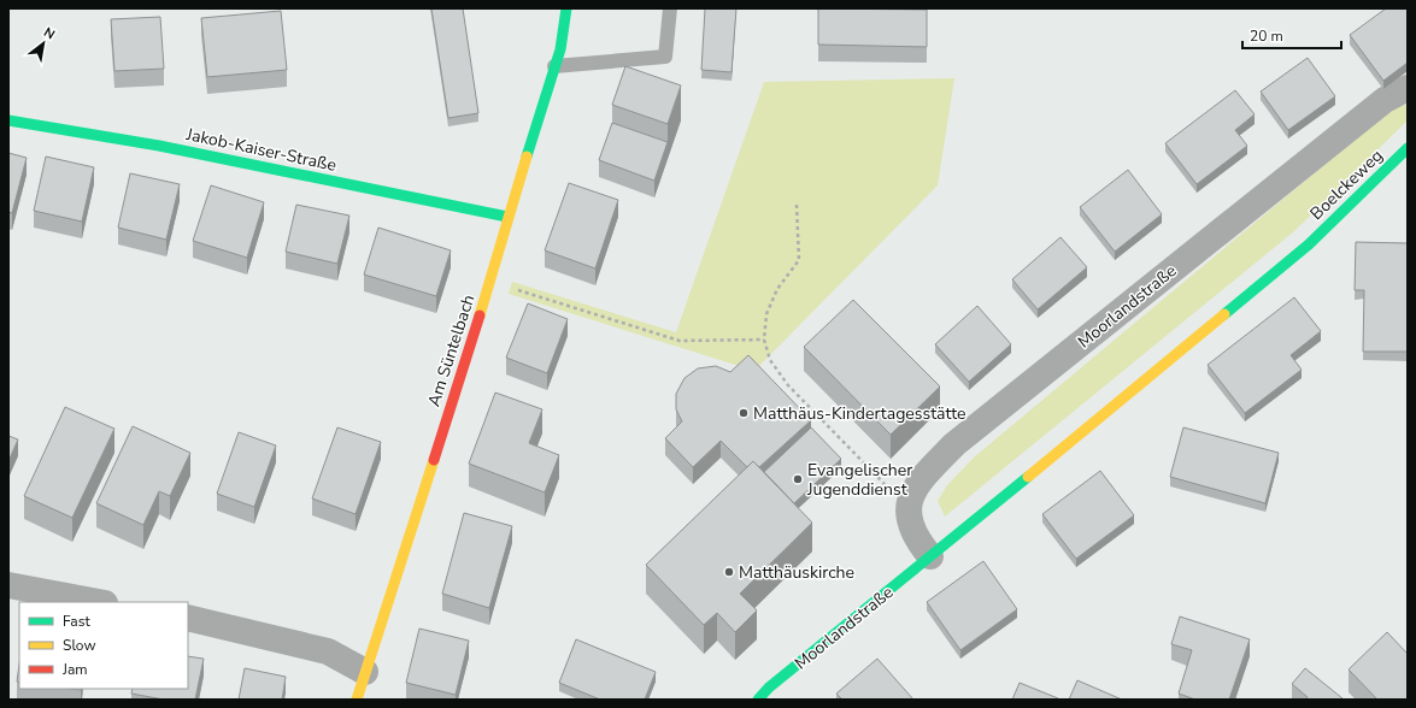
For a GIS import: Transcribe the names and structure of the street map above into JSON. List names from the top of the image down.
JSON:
{
  "streets": {
    "street": [
      "Jakob-Kaiser-Straße",
      "Boelckeweg",
      "Moorlandstraße",
      "Am Süntelbach"
    ]
  },
  "crossings": [
    ["Jakob-Kaiser-Straße", "Am Süntelbach"],
    ["Boelckeweg", "Moorlandstraße"]
  ],
  "places": ["Matthäus-Kindertagesstätte", "Evangelischer Jugenddienst", "Matthäuskirche"],
  "legend": ["Fast", "Slow", "Jam"],
  "scale_bar": "20 m",
  "north": "top right"
}
